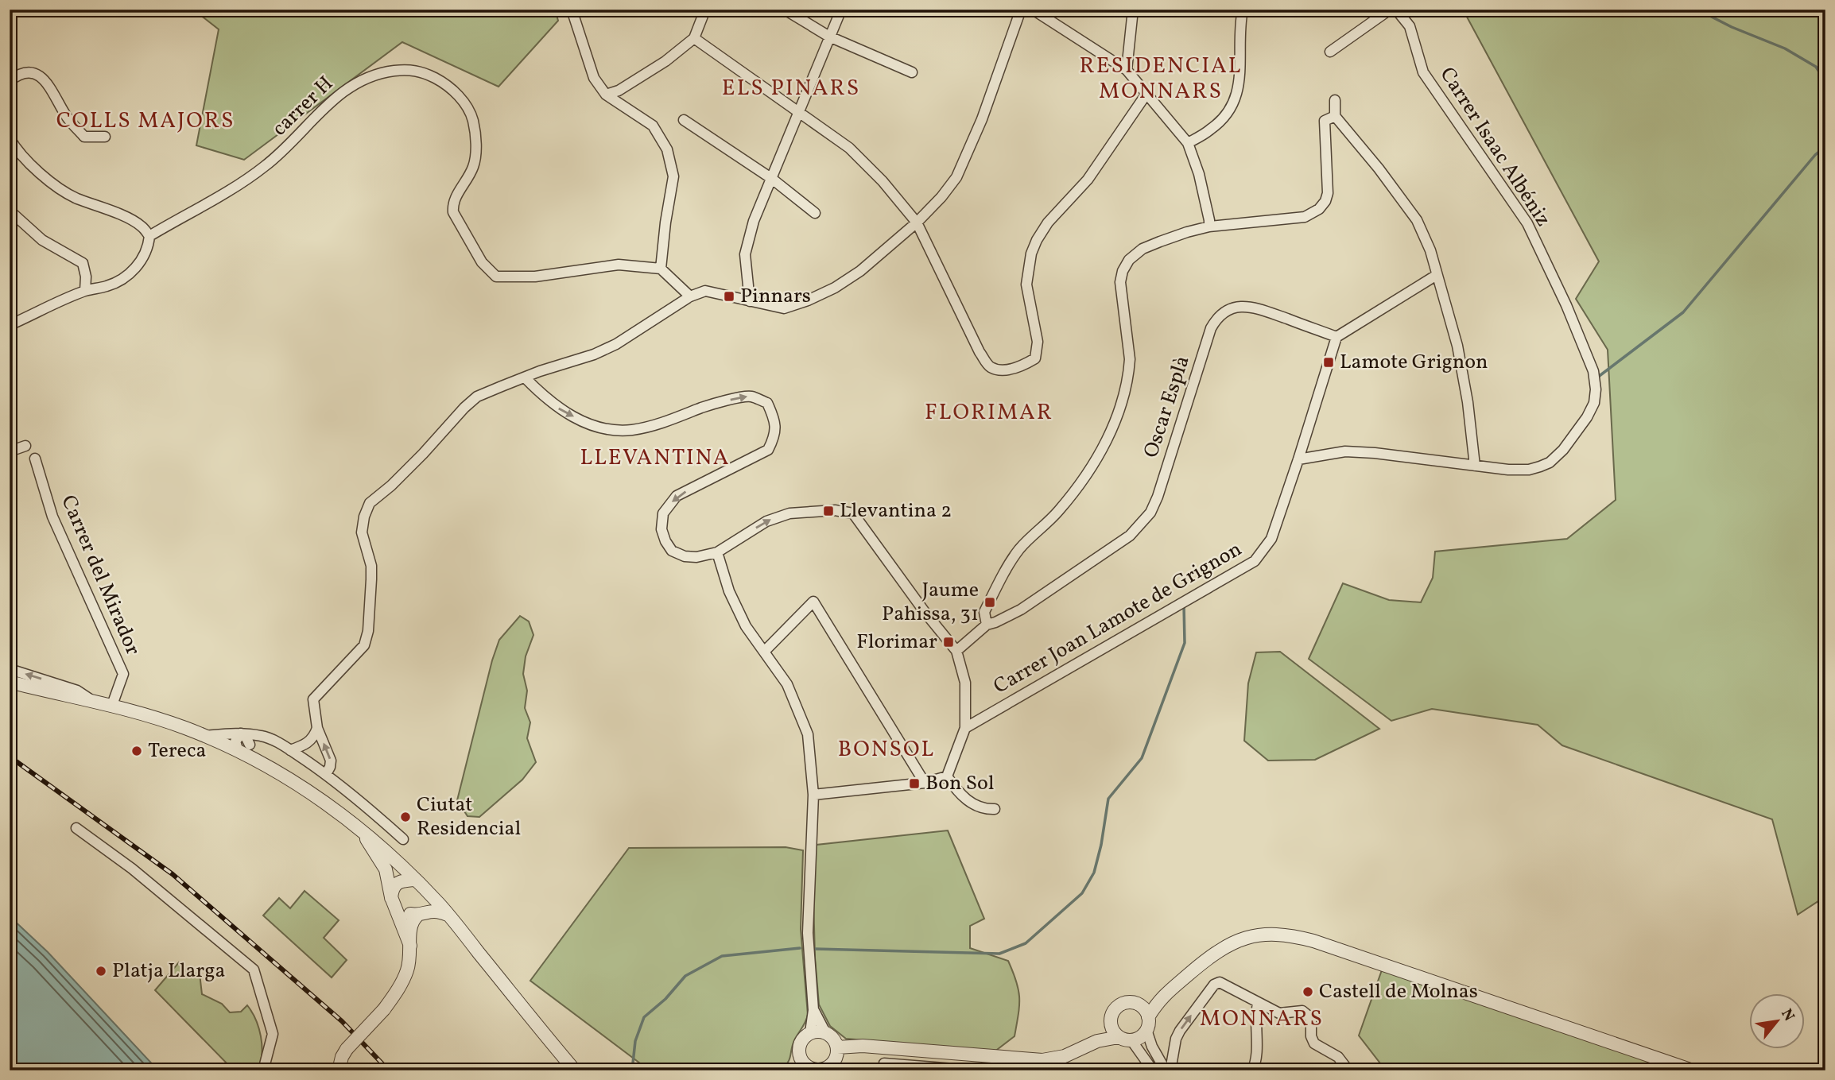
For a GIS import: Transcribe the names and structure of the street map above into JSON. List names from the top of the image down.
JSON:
{
  "streets": {
    "street": [
      "carrer H",
      "Carrer Isaac Albéniz",
      "Oscar Esplà",
      "Carrer del Mirador",
      "Carrer Joan Lamote de Grignon"
    ]
  },
  "crossings": [
    ["Carrer Isaac Albéniz", "Carrer Joan Lamote de Grignon"],
    ["Oscar Esplà", "Carrer Joan Lamote de Grignon"]
  ],
  "districts": [
    "RESIDENCIAL MONNARS",
    "ELS PINARS",
    "COLLS MAJORS",
    "FLORIMAR",
    "LLEVANTINA",
    "BONSOL",
    "MONNARS"
  ],
  "places": {
    "transit": [
      "Pinnars",
      "Lamote Grignon",
      "Llevantina 2",
      "Jaume Pahissa, 31",
      "Florimar",
      "Bon Sol"
    ],
    "other": [
      "Tereca",
      "Ciutat Residencial",
      "Platja Llarga",
      "Castell de Molnas"
    ]
  },
  "north": "top right"
}
